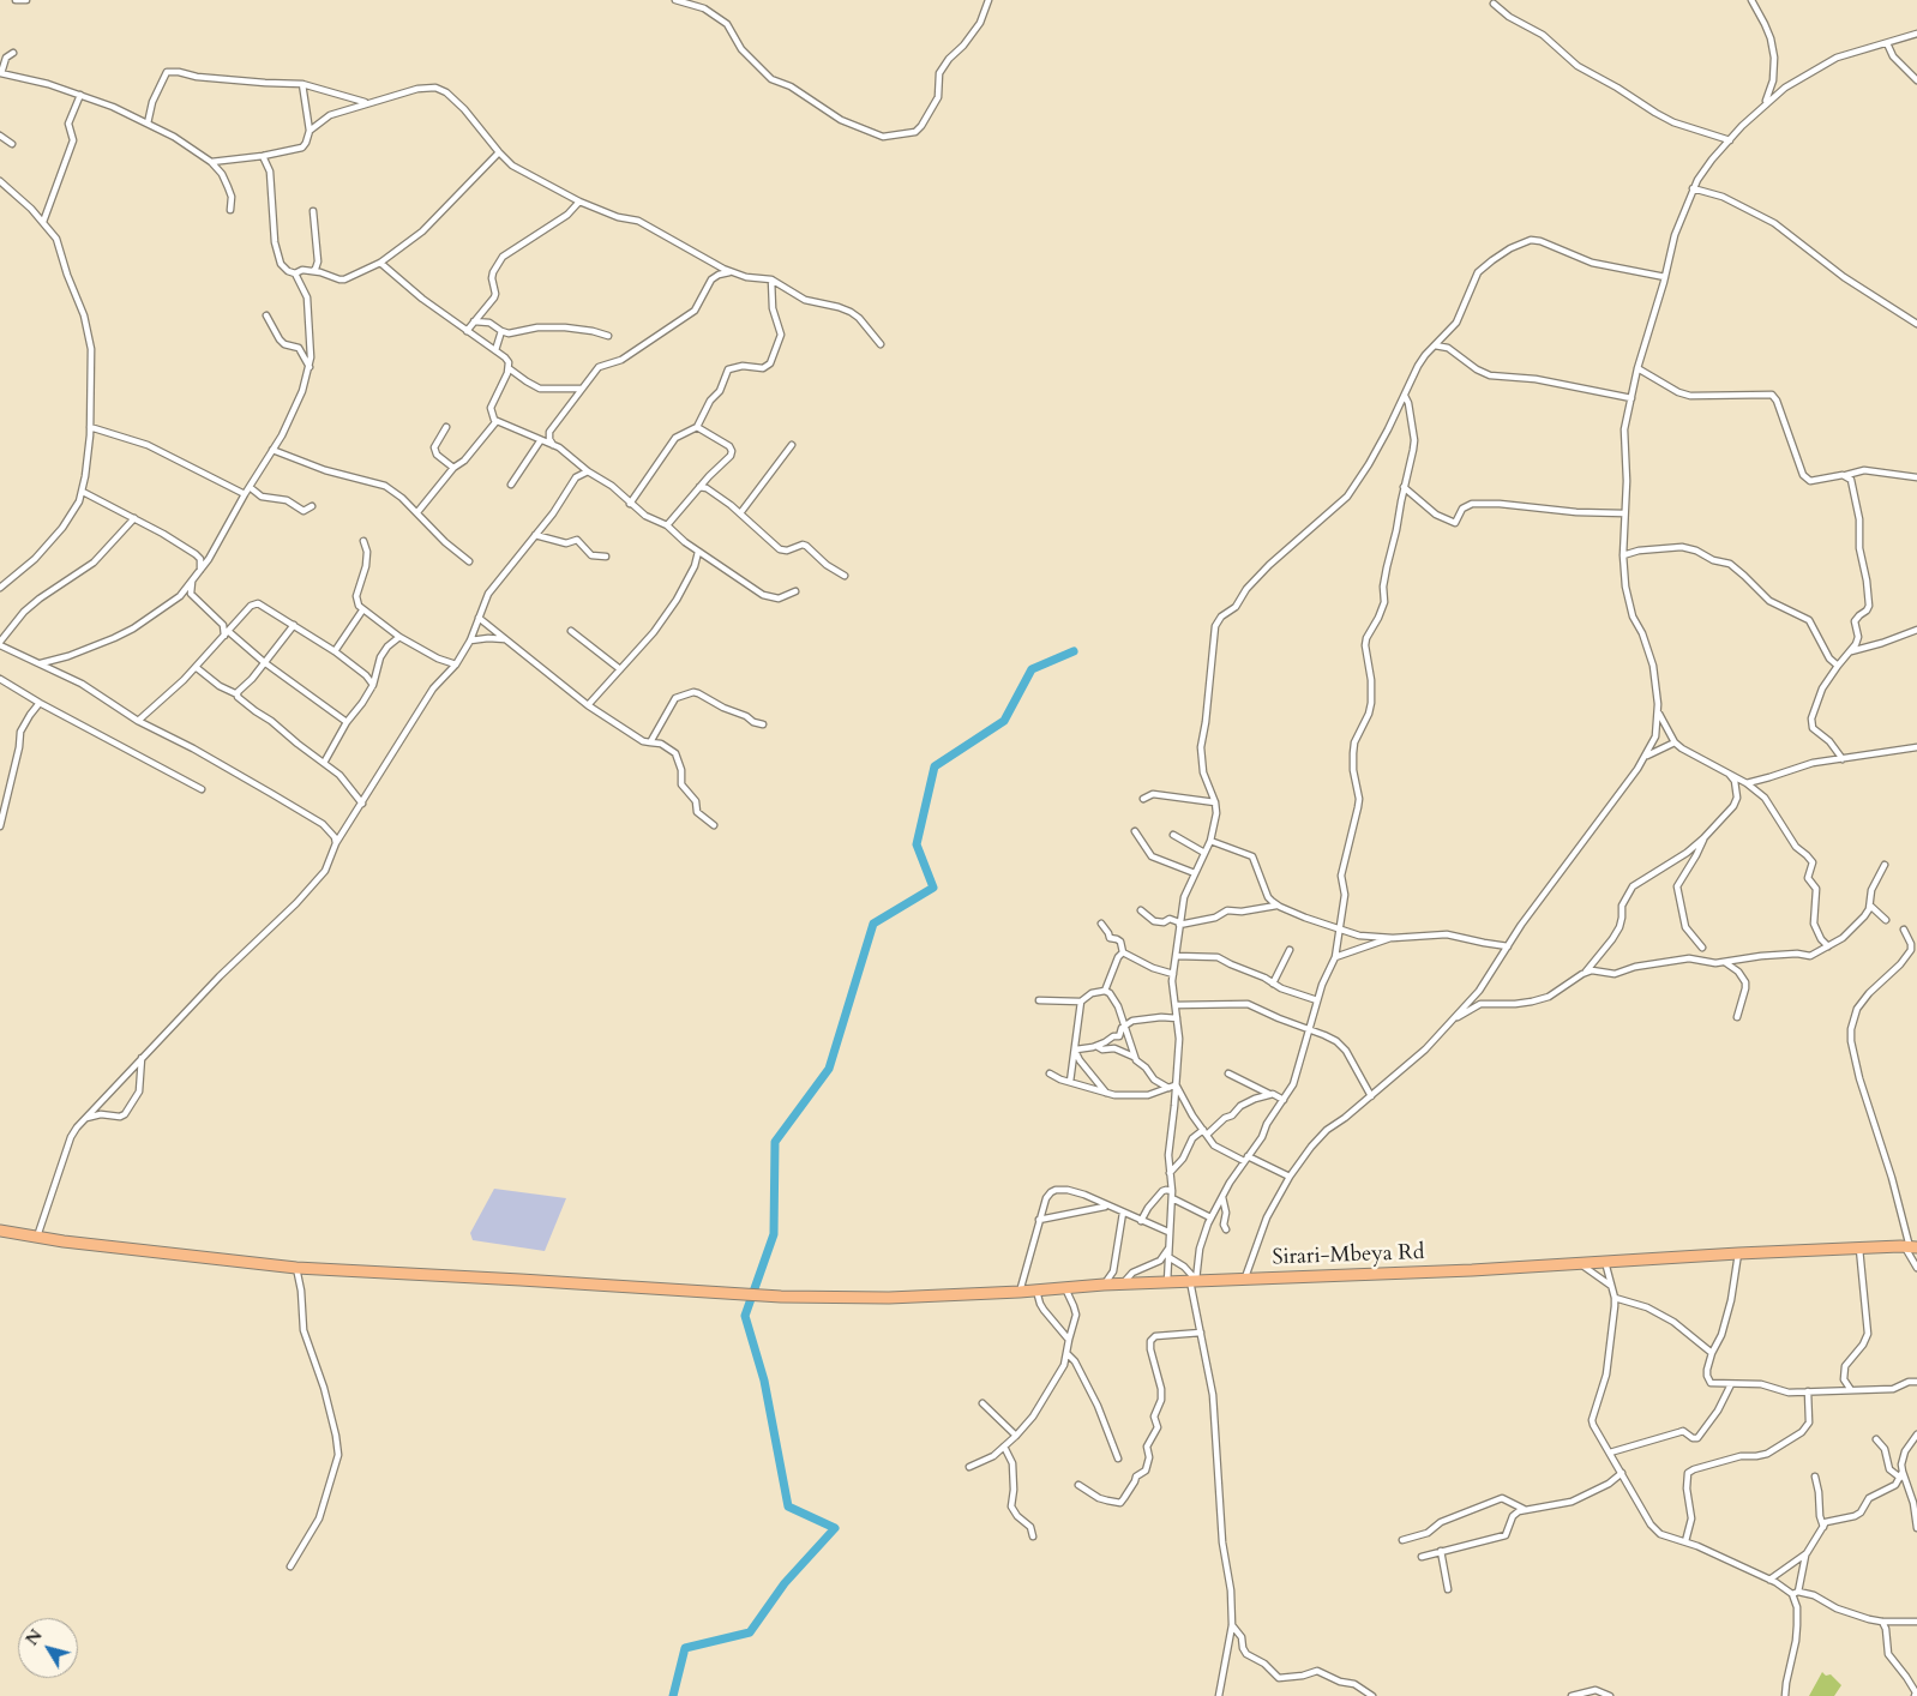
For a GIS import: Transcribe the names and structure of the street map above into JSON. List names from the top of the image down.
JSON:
{
  "streets": {
    "highway": ["Sirari-Mbeya Rd"]
  },
  "north": "top left"
}
